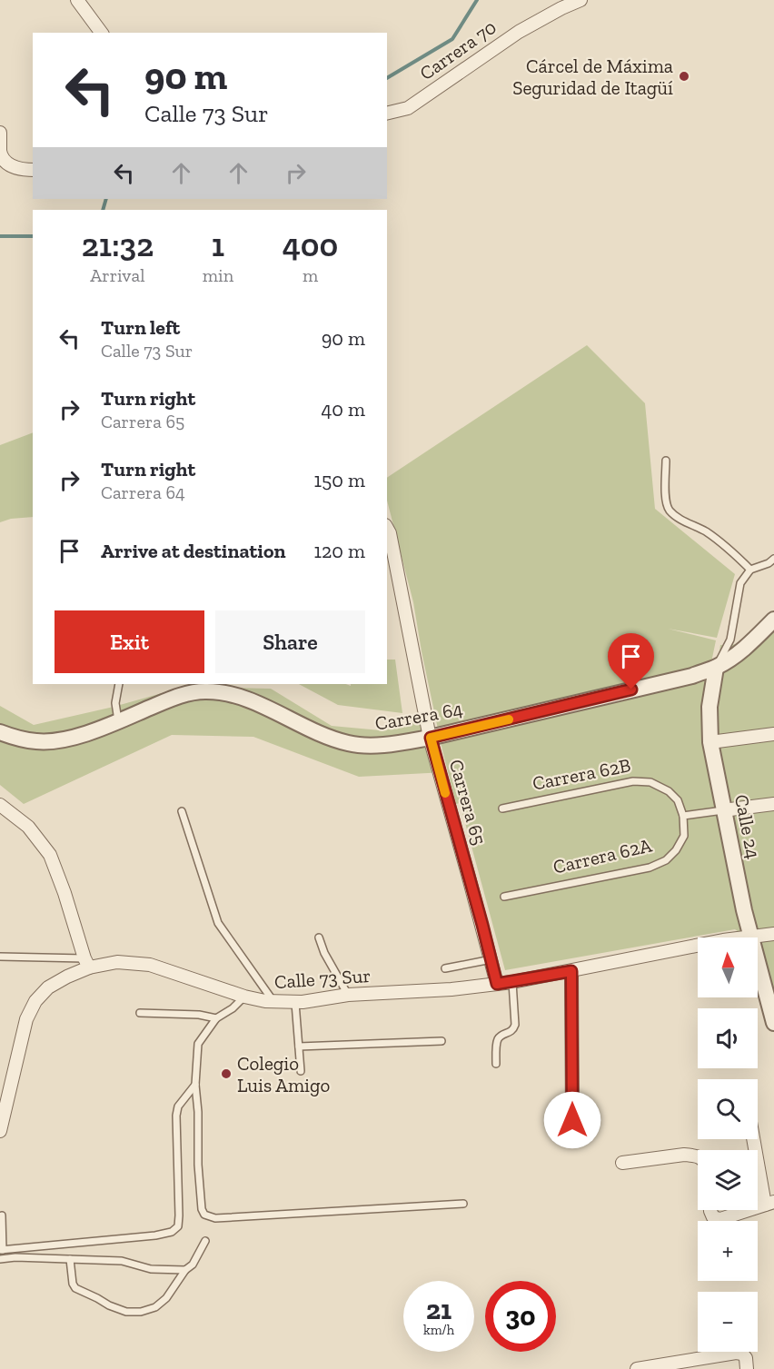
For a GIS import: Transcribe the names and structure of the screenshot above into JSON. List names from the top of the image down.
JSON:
{
  "streets": {
    "street": [
      "Carrera 70",
      "Carrera 64",
      "Carrera 65",
      "Calle 24",
      "Calle 73 Sur"
    ],
    "lane": ["Carrera 62B", "Carrera 62A"]
  },
  "crossings": [
    ["Carrera 64", "Carrera 65"],
    ["Carrera 64", "Calle 24"],
    ["Carrera 62B", "Carrera 62A"],
    ["Carrera 65", "Calle 73 Sur"],
    ["Calle 24", "Calle 73 Sur"]
  ],
  "places": ["Cárcel de Máxima Seguridad de Itagüí", "Colegio Luis Amigo"],
  "north": "top",
  "page": {
    "turn": ["90 m", "Calle 73 Sur"],
    "eta": [
      "21:32",
      "Arrival",
      "1",
      "min",
      "400",
      "m"
    ],
    "list": [
      {
        "name": "Turn left",
        "note": "Calle 73 Sur",
        "value": "90 m"
      },
      {
        "name": "Turn right",
        "note": "Carrera 65",
        "value": "40 m"
      },
      {
        "name": "Turn right",
        "note": "Carrera 64",
        "value": "150 m"
      },
      {
        "name": "Arrive at destination",
        "value": "120 m"
      }
    ],
    "buttons": ["Exit", "Share"],
    "map_buttons": ["+", "−"],
    "speed": "21 km/h",
    "limit": "30"
  }
}
